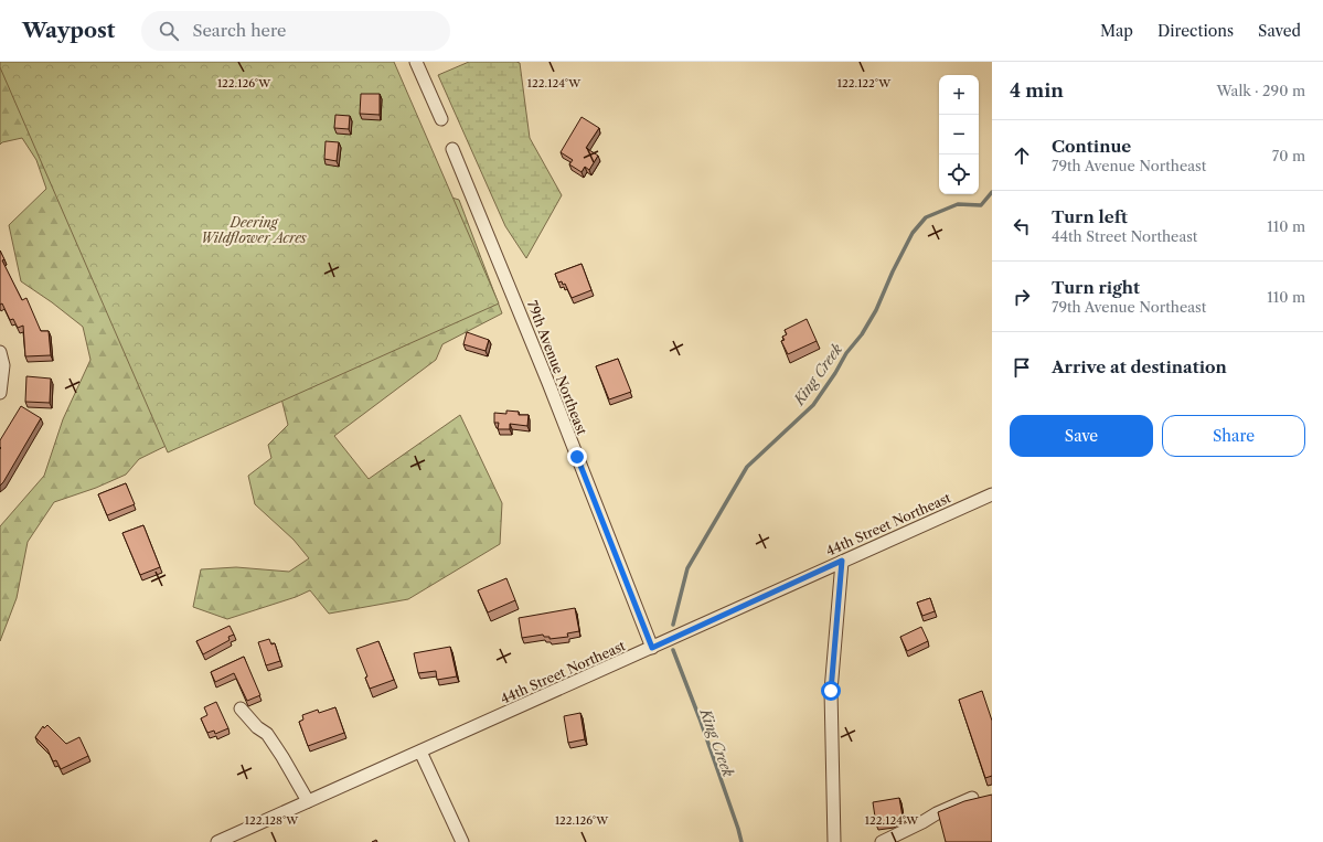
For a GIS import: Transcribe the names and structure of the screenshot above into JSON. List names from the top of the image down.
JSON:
{
  "streets": {
    "street": ["79th Avenue Northeast", "44th Street Northeast"]
  },
  "crossings": [
    ["79th Avenue Northeast", "44th Street Northeast"]
  ],
  "water": ["King Creek"],
  "parks": ["Deering Wildflower Acres"],
  "page": {
    "header": "Waypost",
    "search": "Search here",
    "nav": ["Map", "Directions", "Saved"],
    "heading": ["4 min", "Walk · 290 m"],
    "map_buttons": ["+", "−"],
    "list": [
      ["Continue", "79th Avenue Northeast", "70 m"],
      ["Turn left", "44th Street Northeast", "110 m"],
      ["Turn right", "79th Avenue Northeast", "110 m"],
      "Arrive at destination"
    ],
    "buttons": ["Save", "Share"]
  },
  "coordinates": [
    "122.122°W",
    "122.126°W",
    "122.124°W",
    "122.128°W"
  ]
}
